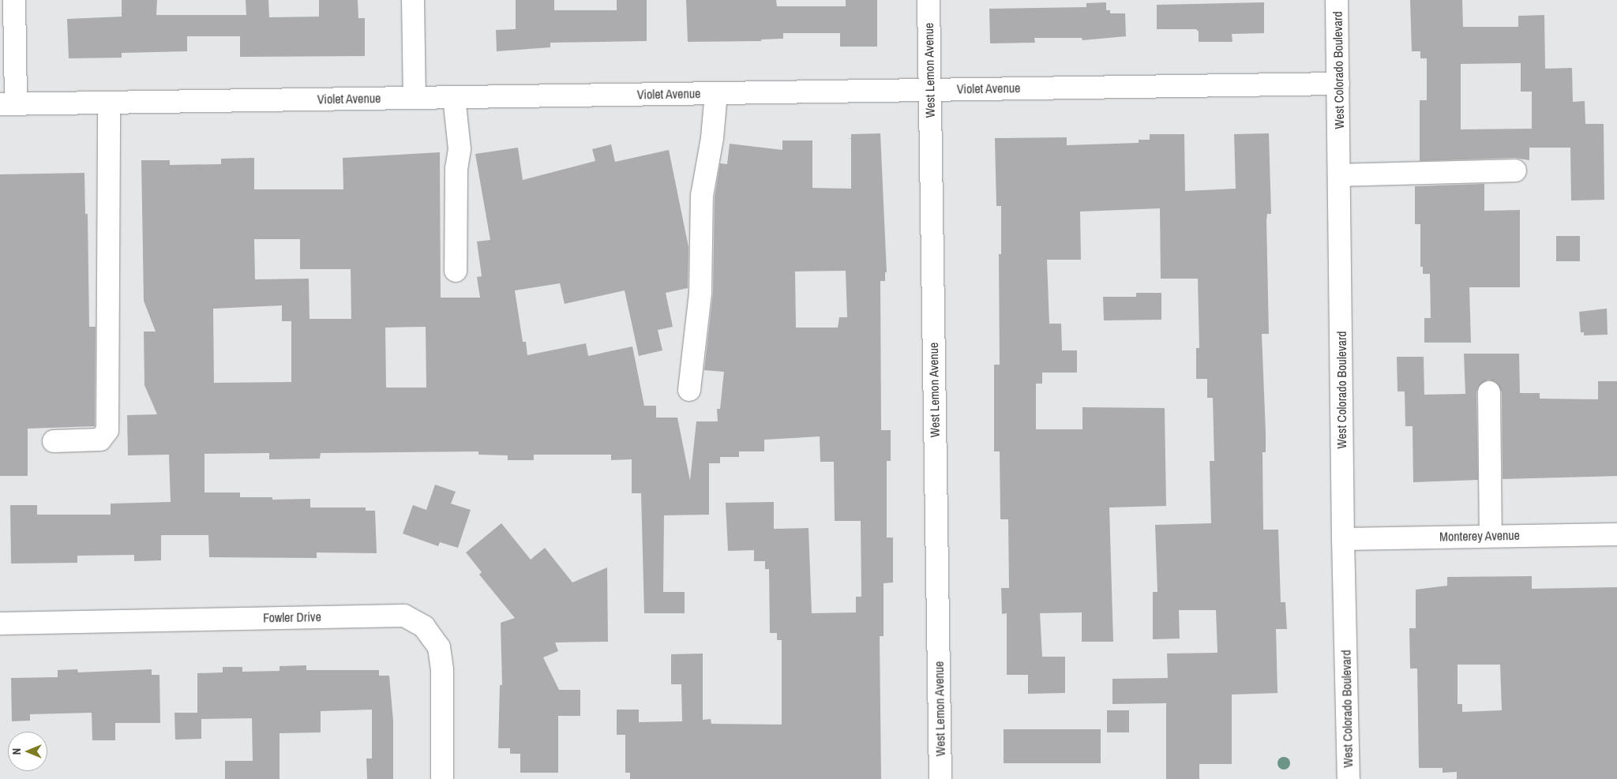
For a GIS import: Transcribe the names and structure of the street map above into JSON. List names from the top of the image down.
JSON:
{
  "streets": {
    "street": [
      "West Lemon Avenue",
      "West Colorado Boulevard",
      "Violet Avenue",
      "Monterey Avenue",
      "Fowler Drive"
    ]
  },
  "crossings": [
    ["West Lemon Avenue", "Violet Avenue"],
    ["West Colorado Boulevard", "Violet Avenue"],
    ["West Colorado Boulevard", "Monterey Avenue"]
  ],
  "north": "left"
}
